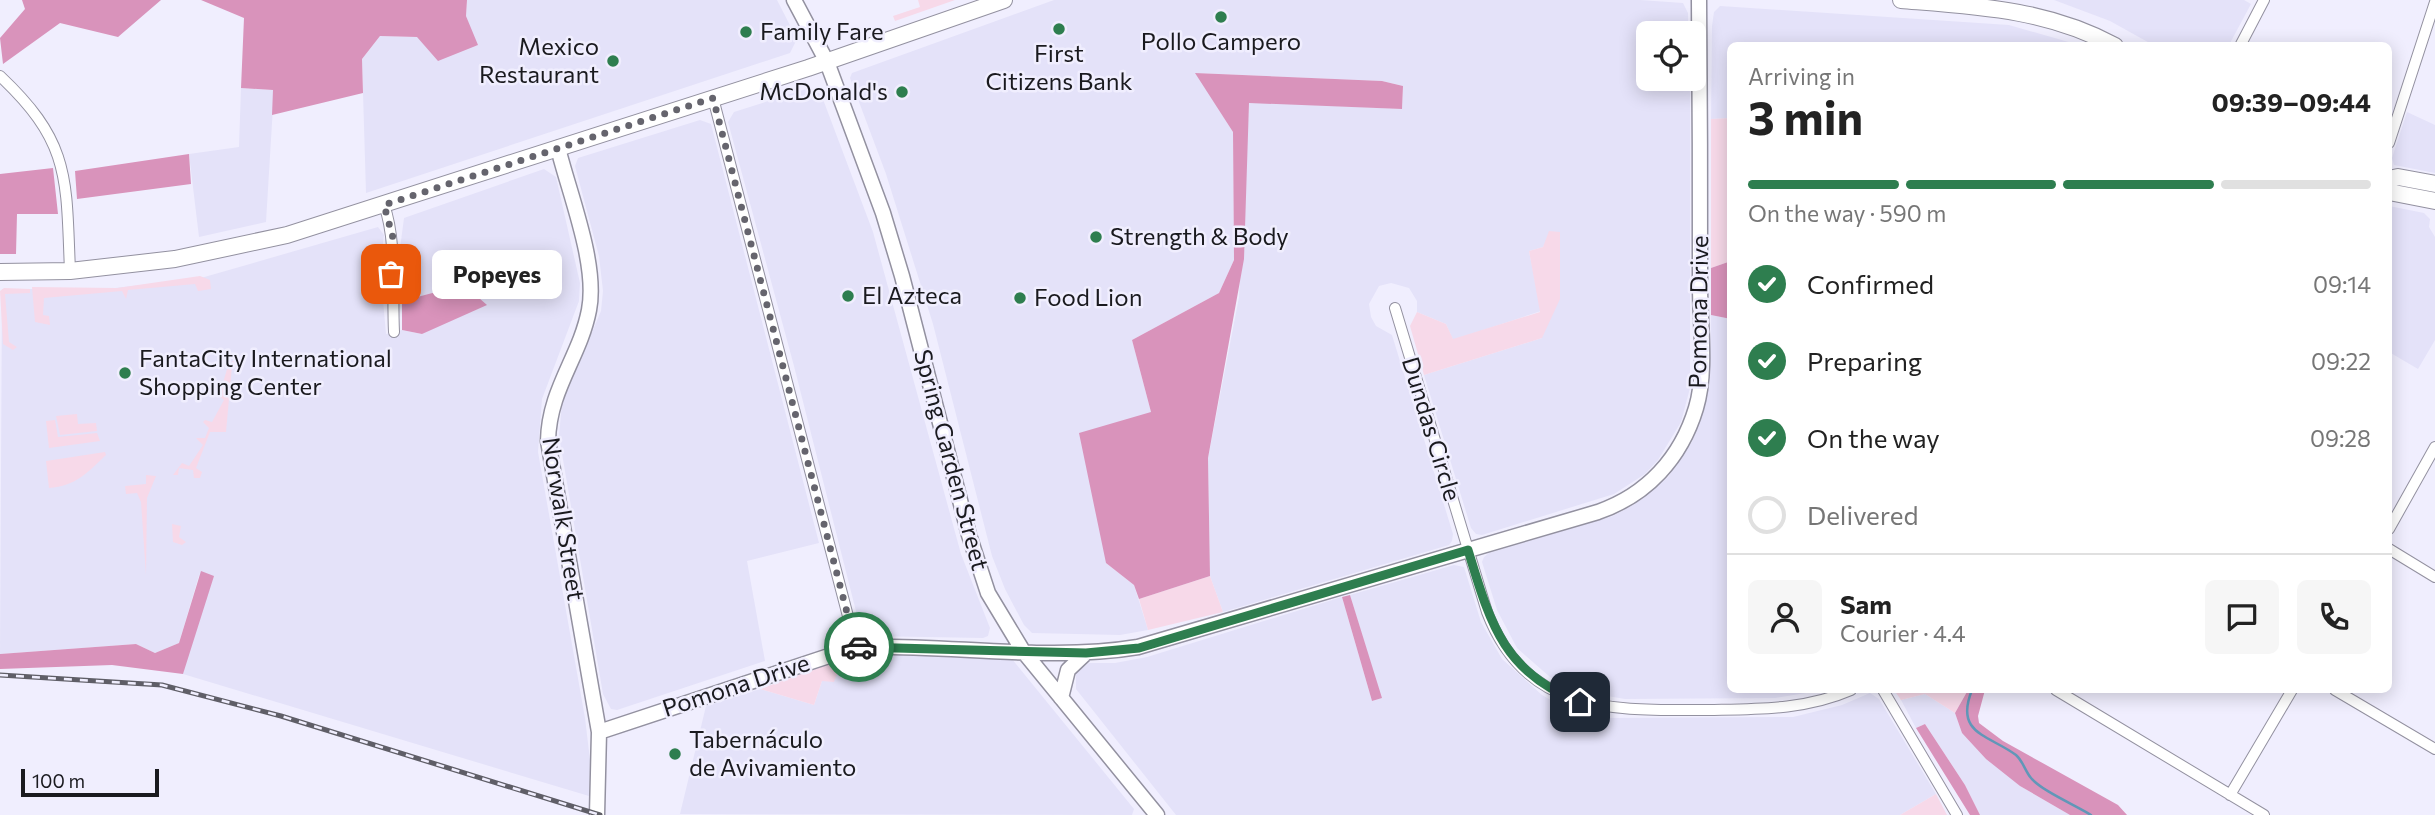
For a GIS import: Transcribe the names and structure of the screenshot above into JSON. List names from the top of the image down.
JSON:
{
  "streets": {
    "street": [
      "Pomona Drive",
      "Dundas Circle",
      "Spring Garden Street",
      "Norwalk Street"
    ]
  },
  "crossings": [
    ["Pomona Drive", "Dundas Circle"],
    ["Pomona Drive", "Spring Garden Street"],
    ["Pomona Drive", "Norwalk Street"]
  ],
  "places": [
    "Pollo Campero",
    "First Citizens Bank",
    "Family Fare",
    "Mexico Restaurant",
    "McDonald's",
    "Strength & Body",
    "Popeyes",
    "El Azteca",
    "Food Lion",
    "FantaCity International Shopping Center",
    "Tabernáculo de Avivamiento"
  ],
  "scale_bar": "100 m",
  "page": {
    "heading": ["3 min", "Arriving in", "09:39–09:44"],
    "panel": ["Sam", "Courier · 4.4"],
    "bar": "On the way · 590 m",
    "list": [
      ["Confirmed", "09:14"],
      ["Preparing", "09:22"],
      ["On the way", "09:28"],
      "Delivered"
    ],
    "bubble": "Popeyes",
    "scale": "100 m"
  }
}
